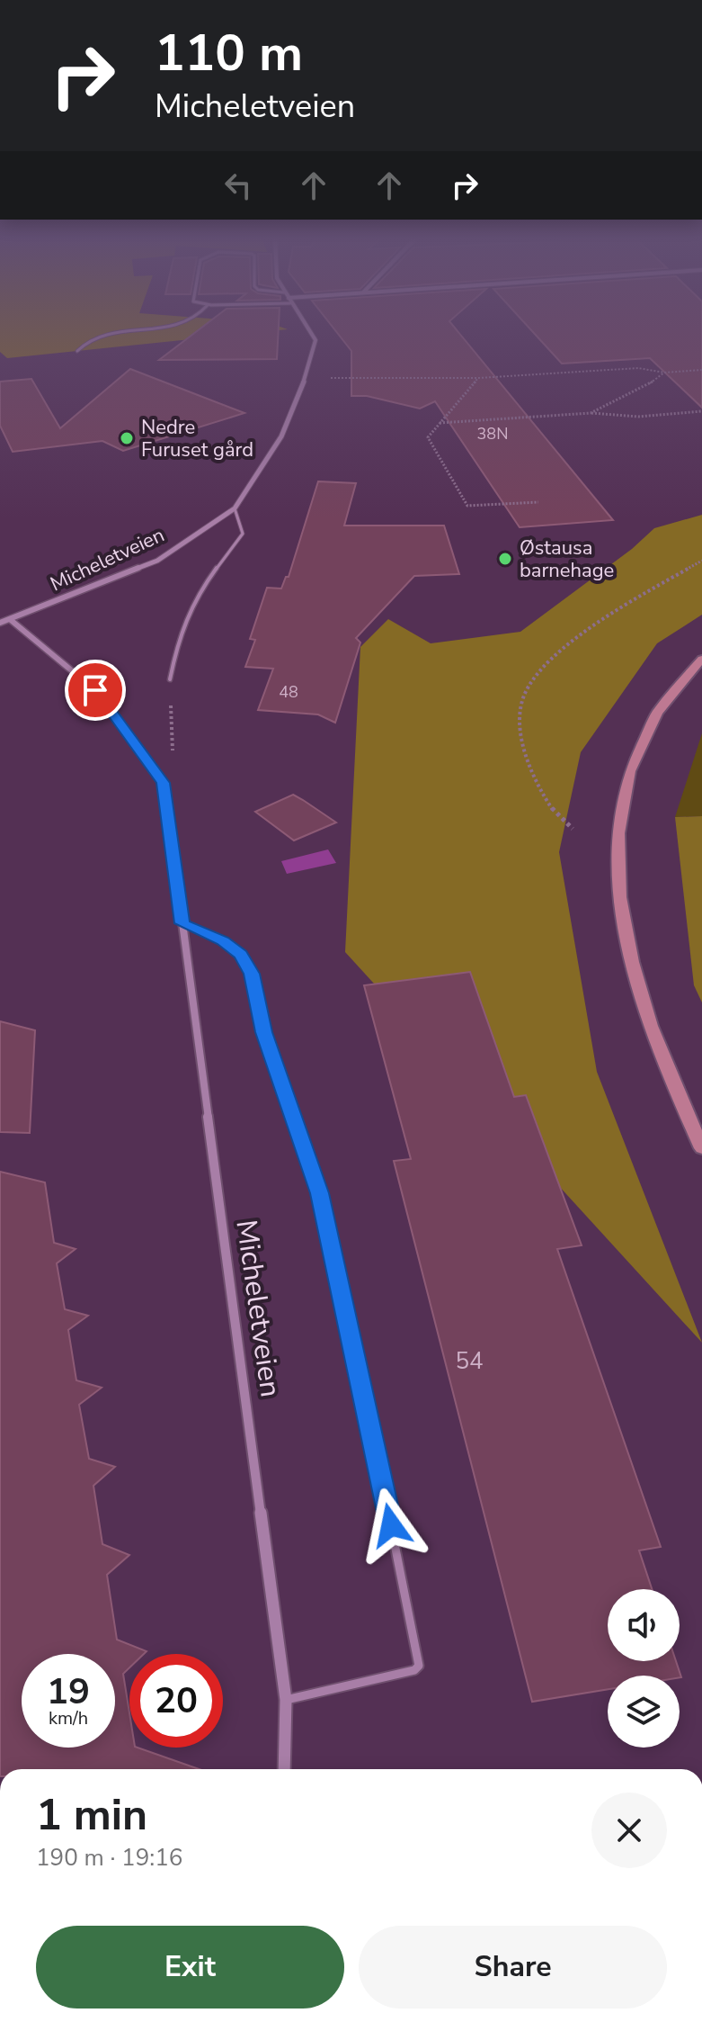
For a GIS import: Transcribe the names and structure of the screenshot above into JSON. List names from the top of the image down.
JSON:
{
  "streets": {
    "street": ["Micheletveien"]
  },
  "places": ["Nedre Furuset gård", "Østausa barnehage"],
  "house_numbers": ["38N", "48", "54"],
  "page": {
    "turn": ["110 m", "Micheletveien"],
    "speed": "19 km/h",
    "limit": "20",
    "heading": ["1 min", "190 m · 19:16"],
    "buttons": ["Exit", "Share"]
  }
}
